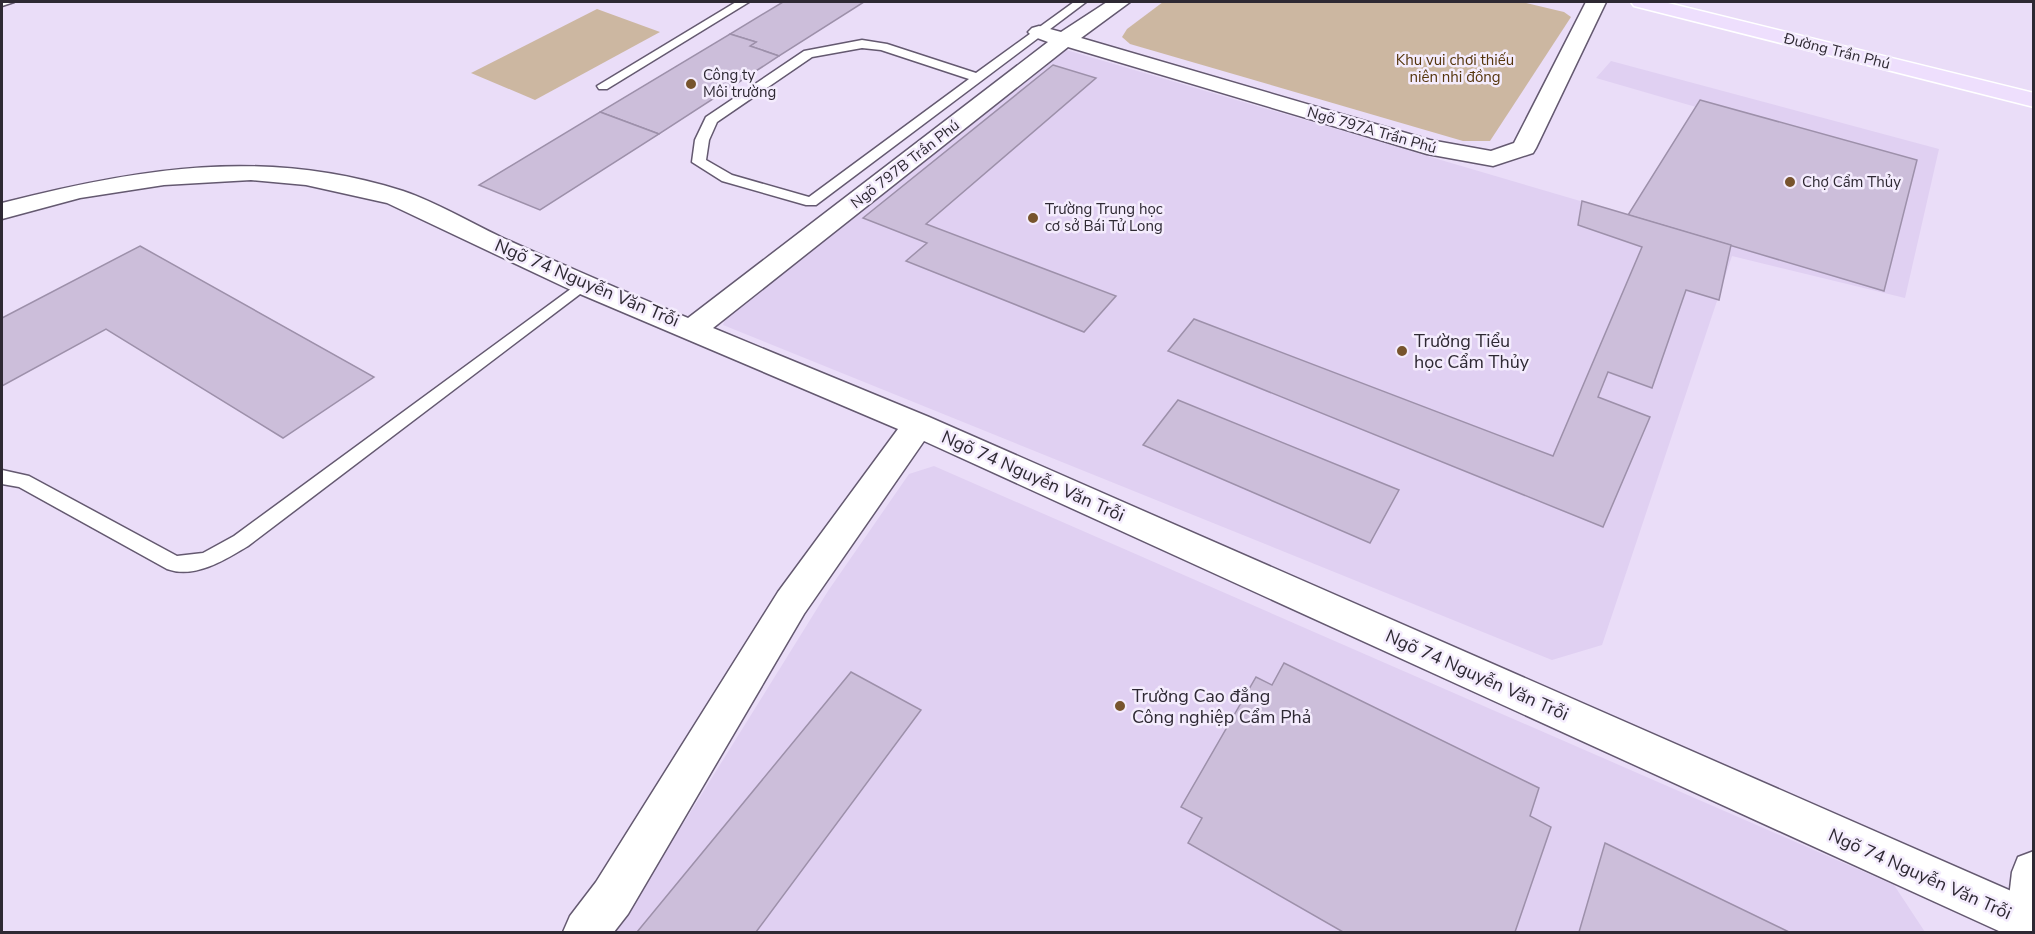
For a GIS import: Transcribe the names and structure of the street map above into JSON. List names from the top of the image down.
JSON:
{
  "streets": {
    "main road": ["Đường Trần Phú"],
    "street": ["Ngõ 797A Trần Phú", "Ngõ 797B Trần Phú", "Ngõ 74 Nguyễn Văn Trỗi"]
  },
  "crossings": [
    ["Ngõ 797A Trần Phú", "Ngõ 797B Trần Phú"],
    ["Ngõ 797B Trần Phú", "Ngõ 74 Nguyễn Văn Trỗi"]
  ],
  "parks": ["Khu vui chơi thiếu niên nhi đồng"],
  "places": [
    "Công ty Môi trường",
    "Chợ Cẩm Thủy",
    "Trường Trung học cơ sở Bái Tử Long",
    "Trường Tiểu học Cẩm Thủy",
    "Trường Cao đẳng Công nghiệp Cẩm Phả"
  ]
}
